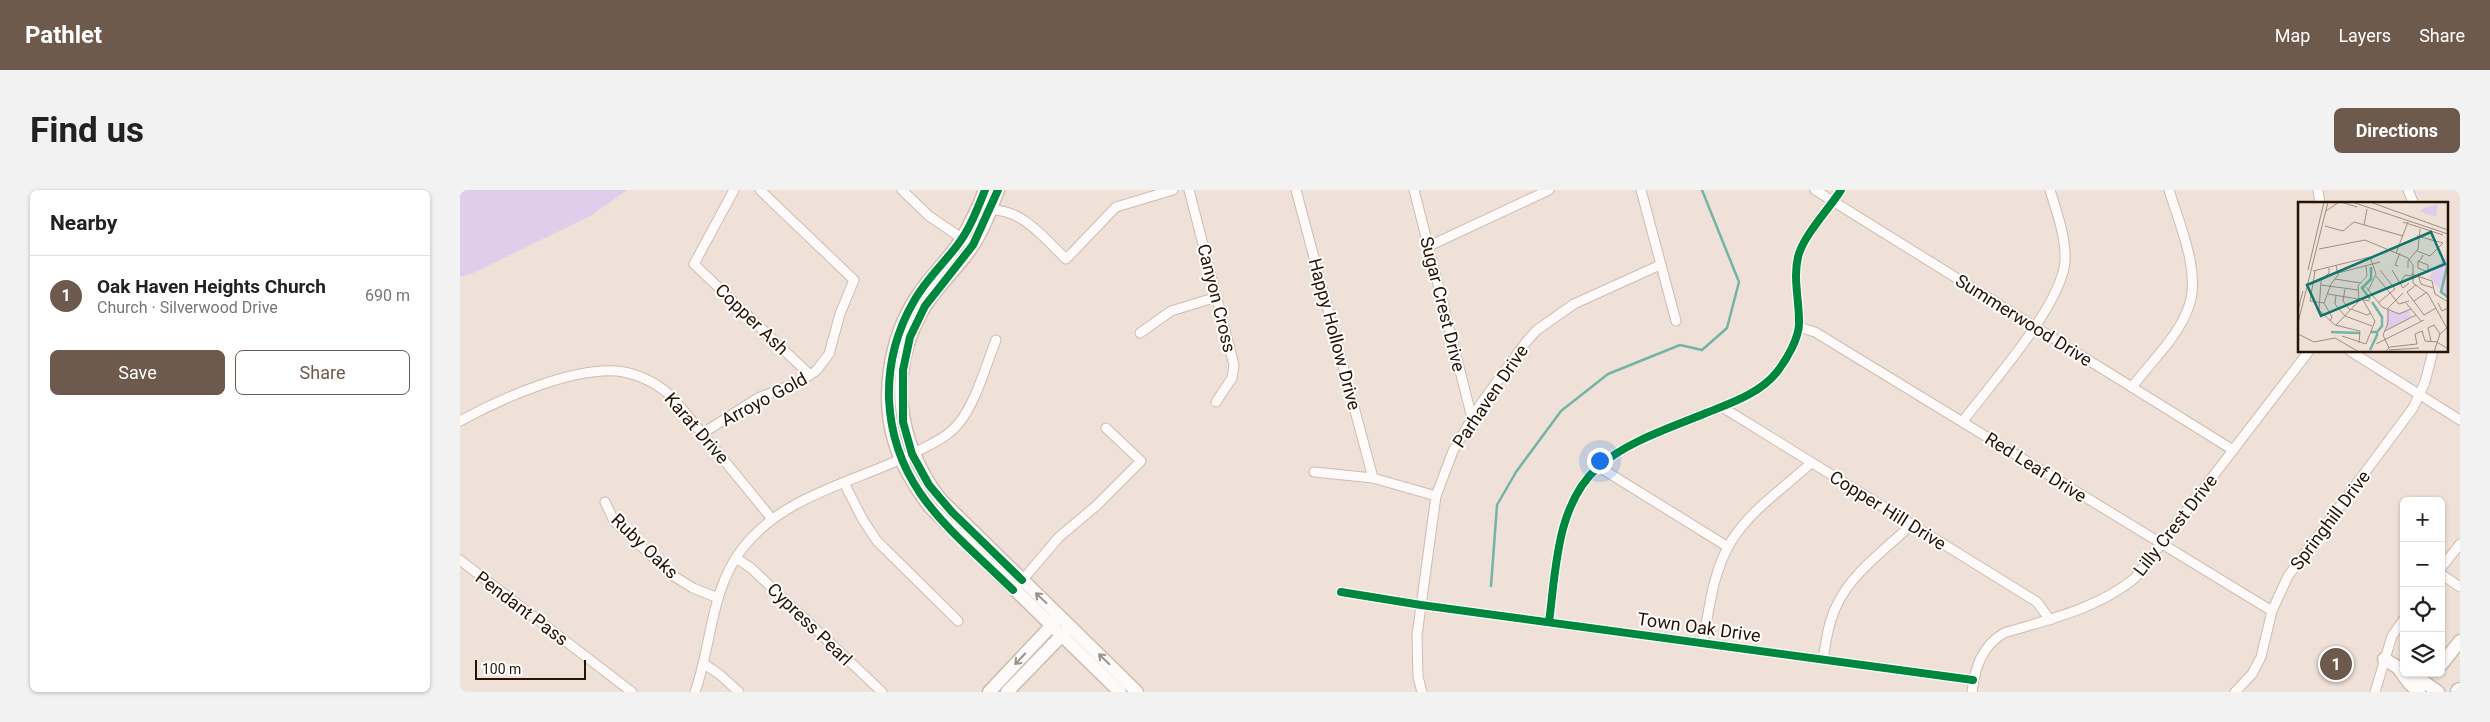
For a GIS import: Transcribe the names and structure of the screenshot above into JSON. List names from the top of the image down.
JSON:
{
  "streets": {
    "street": [
      "Canyon Cross",
      "Sugar Crest Drive",
      "Copper Ash",
      "Summerwood Drive",
      "Happy Hollow Drive",
      "Parhaven Drive",
      "Arroyo Gold",
      "Karat Drive",
      "Red Leaf Drive",
      "Copper Hill Drive",
      "Springhill Drive",
      "Lilly Crest Drive",
      "Ruby Oaks",
      "Pendant Pass",
      "Cypress Pearl",
      "Town Oak Drive"
    ]
  },
  "crossings": [
    ["Sugar Crest Drive", "Parhaven Drive"],
    ["Copper Ash", "Arroyo Gold"],
    ["Summerwood Drive", "Lilly Crest Drive"],
    ["Parhaven Drive", "Town Oak Drive"],
    ["Arroyo Gold", "Karat Drive"],
    ["Red Leaf Drive", "Springhill Drive"],
    ["Red Leaf Drive", "Lilly Crest Drive"],
    ["Copper Hill Drive", "Lilly Crest Drive"],
    ["Lilly Crest Drive", "Town Oak Drive"]
  ],
  "scale_bar": "100 m",
  "page": {
    "header": "Pathlet",
    "nav": ["Map", "Layers", "Share"],
    "buttons": [
      "Directions",
      ["Save", "Share"]
    ],
    "title": "Find us",
    "heading": "Nearby",
    "list": [
      {
        "mark": "1",
        "name": "Oak Haven Heights Church",
        "note": "Church · Silverwood Drive",
        "value": "690 m"
      }
    ],
    "map_buttons": ["+", "−"],
    "pins": "1",
    "scale": "100 m"
  }
}
